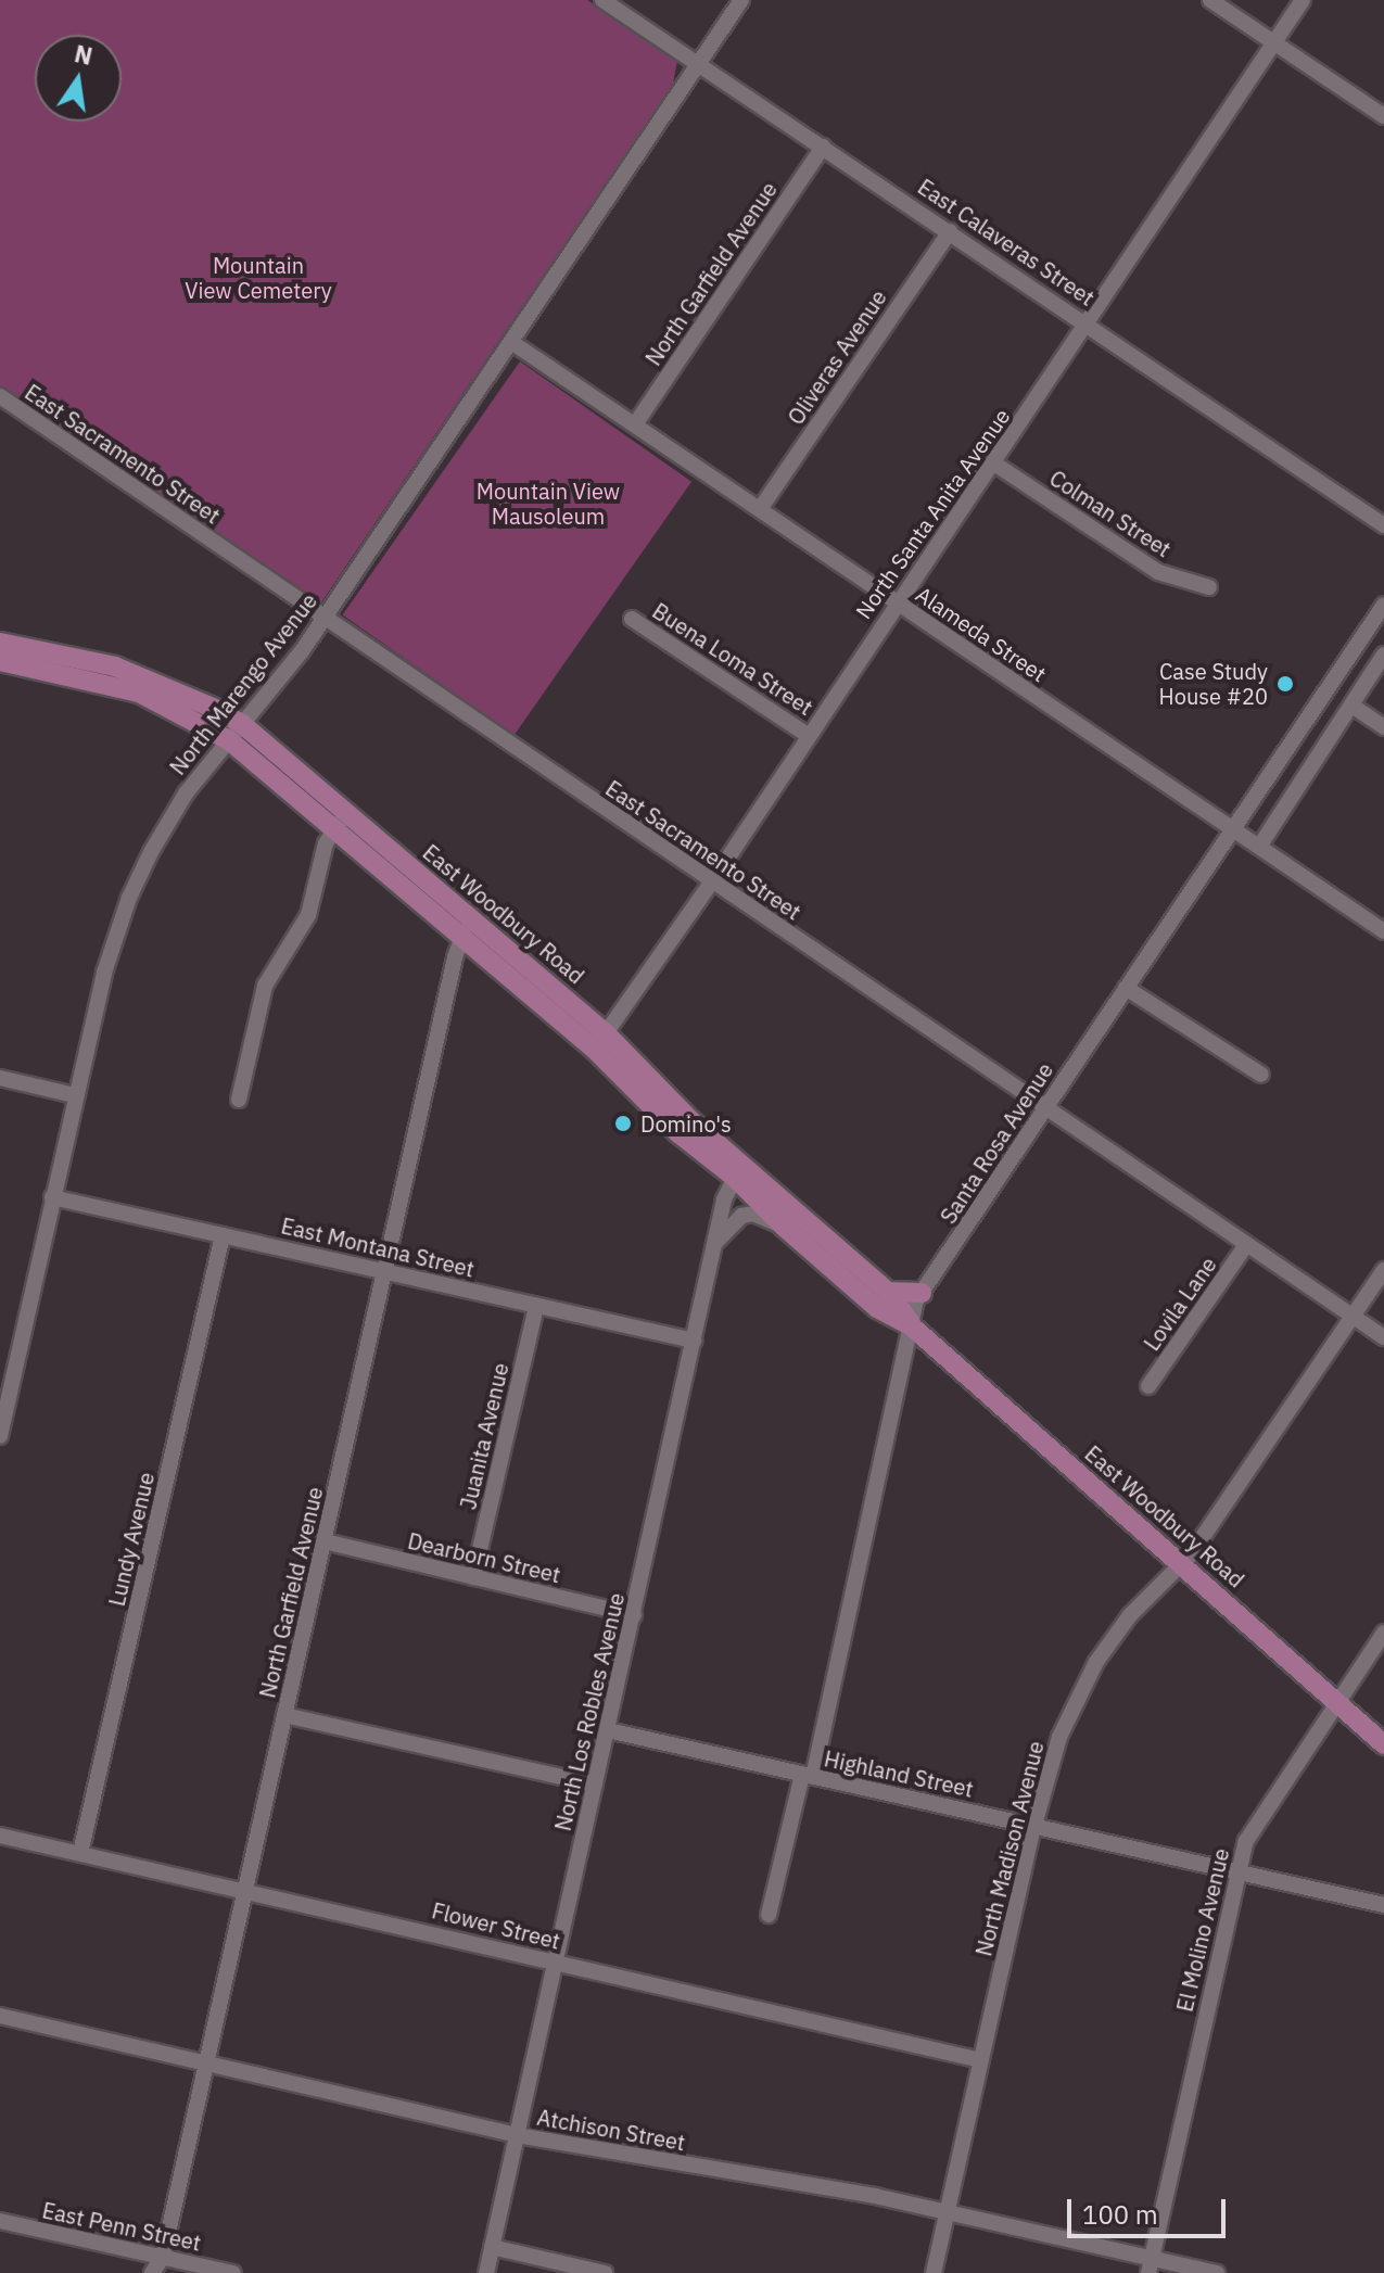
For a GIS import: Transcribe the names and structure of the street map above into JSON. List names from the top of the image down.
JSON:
{
  "streets": {
    "main road": ["East Woodbury Road"],
    "street": [
      "East Calaveras Street",
      "North Garfield Avenue",
      "Oliveras Avenue",
      "East Sacramento Street",
      "North Santa Anita Avenue",
      "Colman Street",
      "Alameda Street",
      "Buena Loma Street",
      "North Marengo Avenue",
      "Santa Rosa Avenue",
      "East Montana Street",
      "Lovila Lane",
      "Juanita Avenue",
      "Lundy Avenue",
      "Dearborn Street",
      "North Los Robles Avenue",
      "Highland Street",
      "North Madison Avenue",
      "Flower Street",
      "El Molino Avenue",
      "Atchison Street",
      "East Penn Street"
    ]
  },
  "crossings": [
    ["East Calaveras Street", "North Garfield Avenue"],
    ["East Calaveras Street", "Oliveras Avenue"],
    ["East Calaveras Street", "North Santa Anita Avenue"],
    ["East Calaveras Street", "North Marengo Avenue"],
    ["North Garfield Avenue", "Alameda Street"],
    ["North Garfield Avenue", "East Woodbury Road"],
    ["North Garfield Avenue", "East Montana Street"],
    ["North Garfield Avenue", "Dearborn Street"],
    ["North Garfield Avenue", "Flower Street"],
    ["North Garfield Avenue", "Atchison Street"],
    ["North Garfield Avenue", "East Penn Street"],
    ["Oliveras Avenue", "Alameda Street"],
    ["East Sacramento Street", "North Santa Anita Avenue"],
    ["East Sacramento Street", "North Marengo Avenue"],
    ["East Sacramento Street", "Santa Rosa Avenue"],
    ["East Sacramento Street", "Lovila Lane"],
    ["East Sacramento Street", "North Madison Avenue"],
    ["North Santa Anita Avenue", "Colman Street"],
    ["North Santa Anita Avenue", "Alameda Street"],
    ["North Santa Anita Avenue", "Buena Loma Street"],
    ["North Santa Anita Avenue", "East Woodbury Road"],
    ["Alameda Street", "North Marengo Avenue"],
    ["Alameda Street", "Santa Rosa Avenue"],
    ["North Marengo Avenue", "East Woodbury Road"],
    ["North Marengo Avenue", "East Montana Street"],
    ["East Woodbury Road", "Santa Rosa Avenue"],
    ["East Woodbury Road", "North Los Robles Avenue"],
    ["East Woodbury Road", "North Madison Avenue"],
    ["East Woodbury Road", "El Molino Avenue"],
    ["Santa Rosa Avenue", "Highland Street"],
    ["East Montana Street", "Juanita Avenue"],
    ["East Montana Street", "Lundy Avenue"],
    ["East Montana Street", "North Los Robles Avenue"],
    ["Juanita Avenue", "Dearborn Street"],
    ["Lundy Avenue", "Flower Street"],
    ["Dearborn Street", "North Los Robles Avenue"],
    ["North Los Robles Avenue", "Highland Street"],
    ["North Los Robles Avenue", "Flower Street"],
    ["North Los Robles Avenue", "Atchison Street"],
    ["Highland Street", "North Madison Avenue"],
    ["Highland Street", "El Molino Avenue"],
    ["North Madison Avenue", "Flower Street"],
    ["North Madison Avenue", "Atchison Street"],
    ["El Molino Avenue", "Atchison Street"]
  ],
  "parks": ["Mountain View Cemetery", "Mountain View Mausoleum"],
  "places": ["Case Study House #20", "Domino's"],
  "scale_bar": "100 m",
  "north": "top"
}
